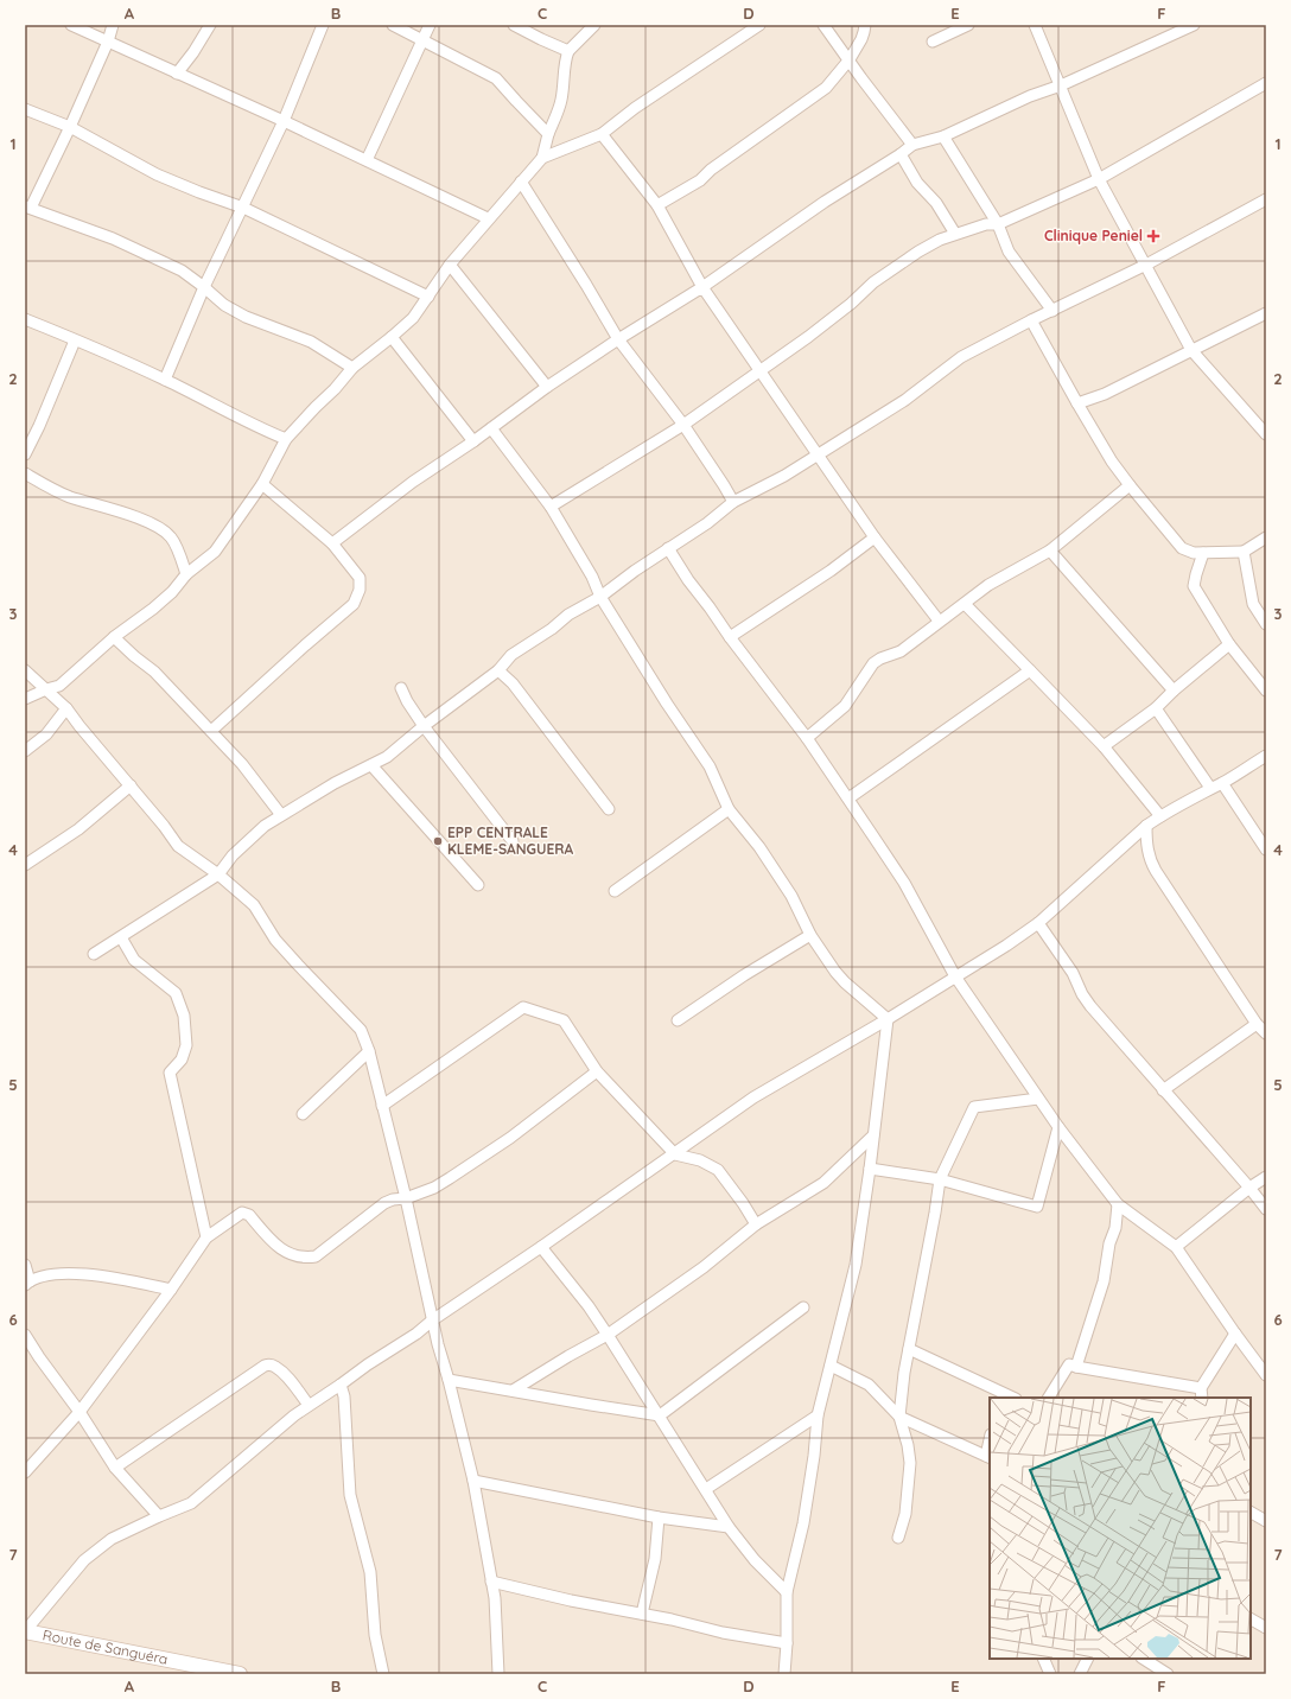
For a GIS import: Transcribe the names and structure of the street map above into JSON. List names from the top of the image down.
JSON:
{
  "streets": {
    "street": ["Route de Sanguéra"]
  },
  "places": {
    "health": ["Clinique Peniel"],
    "other": ["EPP CENTRALE KLEME-SANGUERA"]
  },
  "grid": {
    "columns": [
      "A",
      "B",
      "C",
      "D",
      "E",
      "F"
    ],
    "rows": [
      "1",
      "2",
      "3",
      "4",
      "5",
      "6",
      "7"
    ]
  }
}
